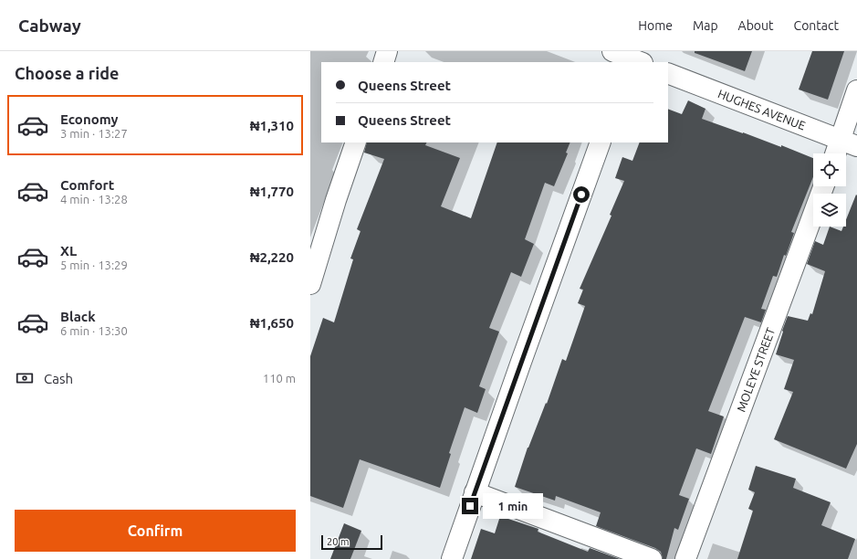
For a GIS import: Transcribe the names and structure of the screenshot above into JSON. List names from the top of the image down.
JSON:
{
  "streets": {
    "street": ["HUGHES AVENUE", "MOLEYE STREET"]
  },
  "scale_bar": "20 m",
  "page": {
    "header": "Cabway",
    "nav": [
      "Home",
      "Map",
      "About",
      "Contact"
    ],
    "heading": "Choose a ride",
    "banner": ["Queens Street", "Queens Street"],
    "list": [
      {
        "name": "Economy",
        "note": "3 min · 13:27",
        "value": "₦1,310"
      },
      {
        "name": "Comfort",
        "note": "4 min · 13:28",
        "value": "₦1,770"
      },
      {
        "name": "XL",
        "note": "5 min · 13:29",
        "value": "₦2,220"
      },
      {
        "name": "Black",
        "note": "6 min · 13:30",
        "value": "₦1,650"
      }
    ],
    "pay": ["Cash", "110 m"],
    "bubble": "1 min",
    "buttons": "Confirm",
    "scale": "20 m"
  }
}
